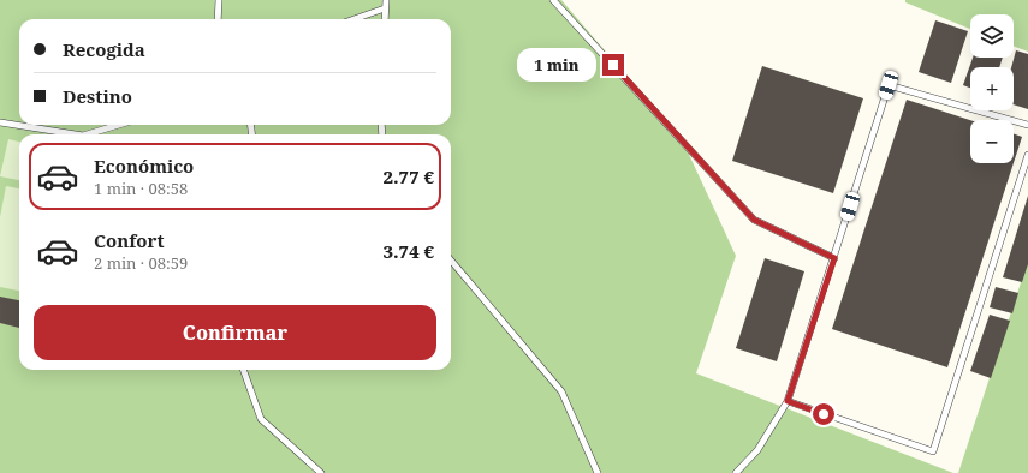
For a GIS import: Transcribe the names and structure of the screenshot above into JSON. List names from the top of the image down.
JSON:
{
  "page": {
    "map_buttons": ["+", "−"],
    "banner": ["Recogida", "Destino"],
    "bubble": "1 min",
    "list": [
      {
        "name": "Económico",
        "note": "1 min · 08:58",
        "value": "2.77 €"
      },
      {
        "name": "Confort",
        "note": "2 min · 08:59",
        "value": "3.74 €"
      }
    ],
    "buttons": "Confirmar"
  }
}
